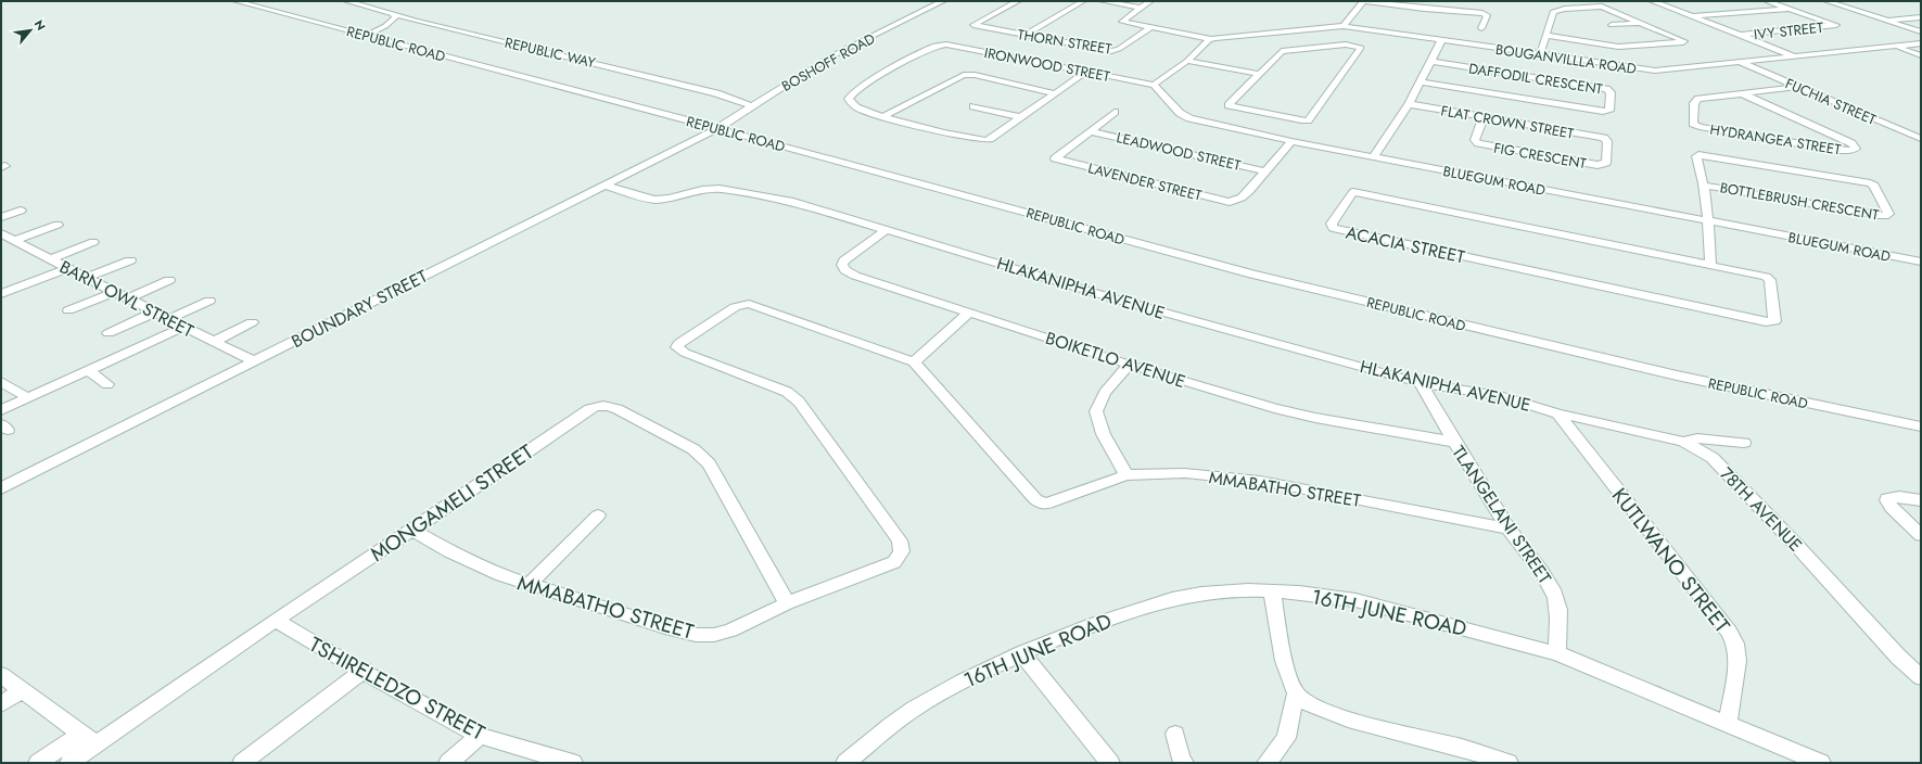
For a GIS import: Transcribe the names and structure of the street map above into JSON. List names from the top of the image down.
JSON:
{
  "streets": {
    "street": [
      "IVY STREET",
      "THORN STREET",
      "REPUBLIC ROAD",
      "REPUBLIC WAY",
      "BOUGANVILLLA ROAD",
      "BOSHOFF ROAD",
      "IRONWOOD STREET",
      "DAFFODIL CRESCENT",
      "FUCHIA STREET",
      "FLAT CROWN STREET",
      "HYDRANGEA STREET",
      "LEADWOOD STREET",
      "FIG CRESCENT",
      "BLUEGUM ROAD",
      "LAVENDER STREET",
      "BOTTLEBRUSH CRESCENT",
      "ACACIA STREET",
      "HLAKANIPHA AVENUE",
      "BARN OWL STREET",
      "BOUNDARY STREET",
      "BOIKETLO AVENUE",
      "MMABATHO STREET",
      "MONGAMELI STREET",
      "78TH AVENUE",
      "TLANGELANI STREET",
      "KUTLWANO STREET",
      "16TH JUNE ROAD",
      "TSHIRELEDZO STREET"
    ]
  },
  "crossings": [
    ["REPUBLIC ROAD", "BOSHOFF ROAD"],
    ["REPUBLIC ROAD", "BOUNDARY STREET"],
    ["REPUBLIC WAY", "BOSHOFF ROAD"],
    ["BOUGANVILLLA ROAD", "FUCHIA STREET"],
    ["BOSHOFF ROAD", "BOUNDARY STREET"],
    ["IRONWOOD STREET", "BLUEGUM ROAD"],
    ["FLAT CROWN STREET", "FIG CRESCENT"],
    ["LEADWOOD STREET", "LAVENDER STREET"],
    ["HLAKANIPHA AVENUE", "BOUNDARY STREET"],
    ["HLAKANIPHA AVENUE", "BOIKETLO AVENUE"],
    ["HLAKANIPHA AVENUE", "78TH AVENUE"],
    ["HLAKANIPHA AVENUE", "TLANGELANI STREET"],
    ["HLAKANIPHA AVENUE", "KUTLWANO STREET"],
    ["BARN OWL STREET", "BOUNDARY STREET"],
    ["BOIKETLO AVENUE", "TLANGELANI STREET"],
    ["MMABATHO STREET", "MONGAMELI STREET"],
    ["MMABATHO STREET", "TLANGELANI STREET"],
    ["MONGAMELI STREET", "TSHIRELEDZO STREET"],
    ["78TH AVENUE", "KUTLWANO STREET"],
    ["TLANGELANI STREET", "16TH JUNE ROAD"],
    ["KUTLWANO STREET", "16TH JUNE ROAD"]
  ],
  "north": "top right"
}
